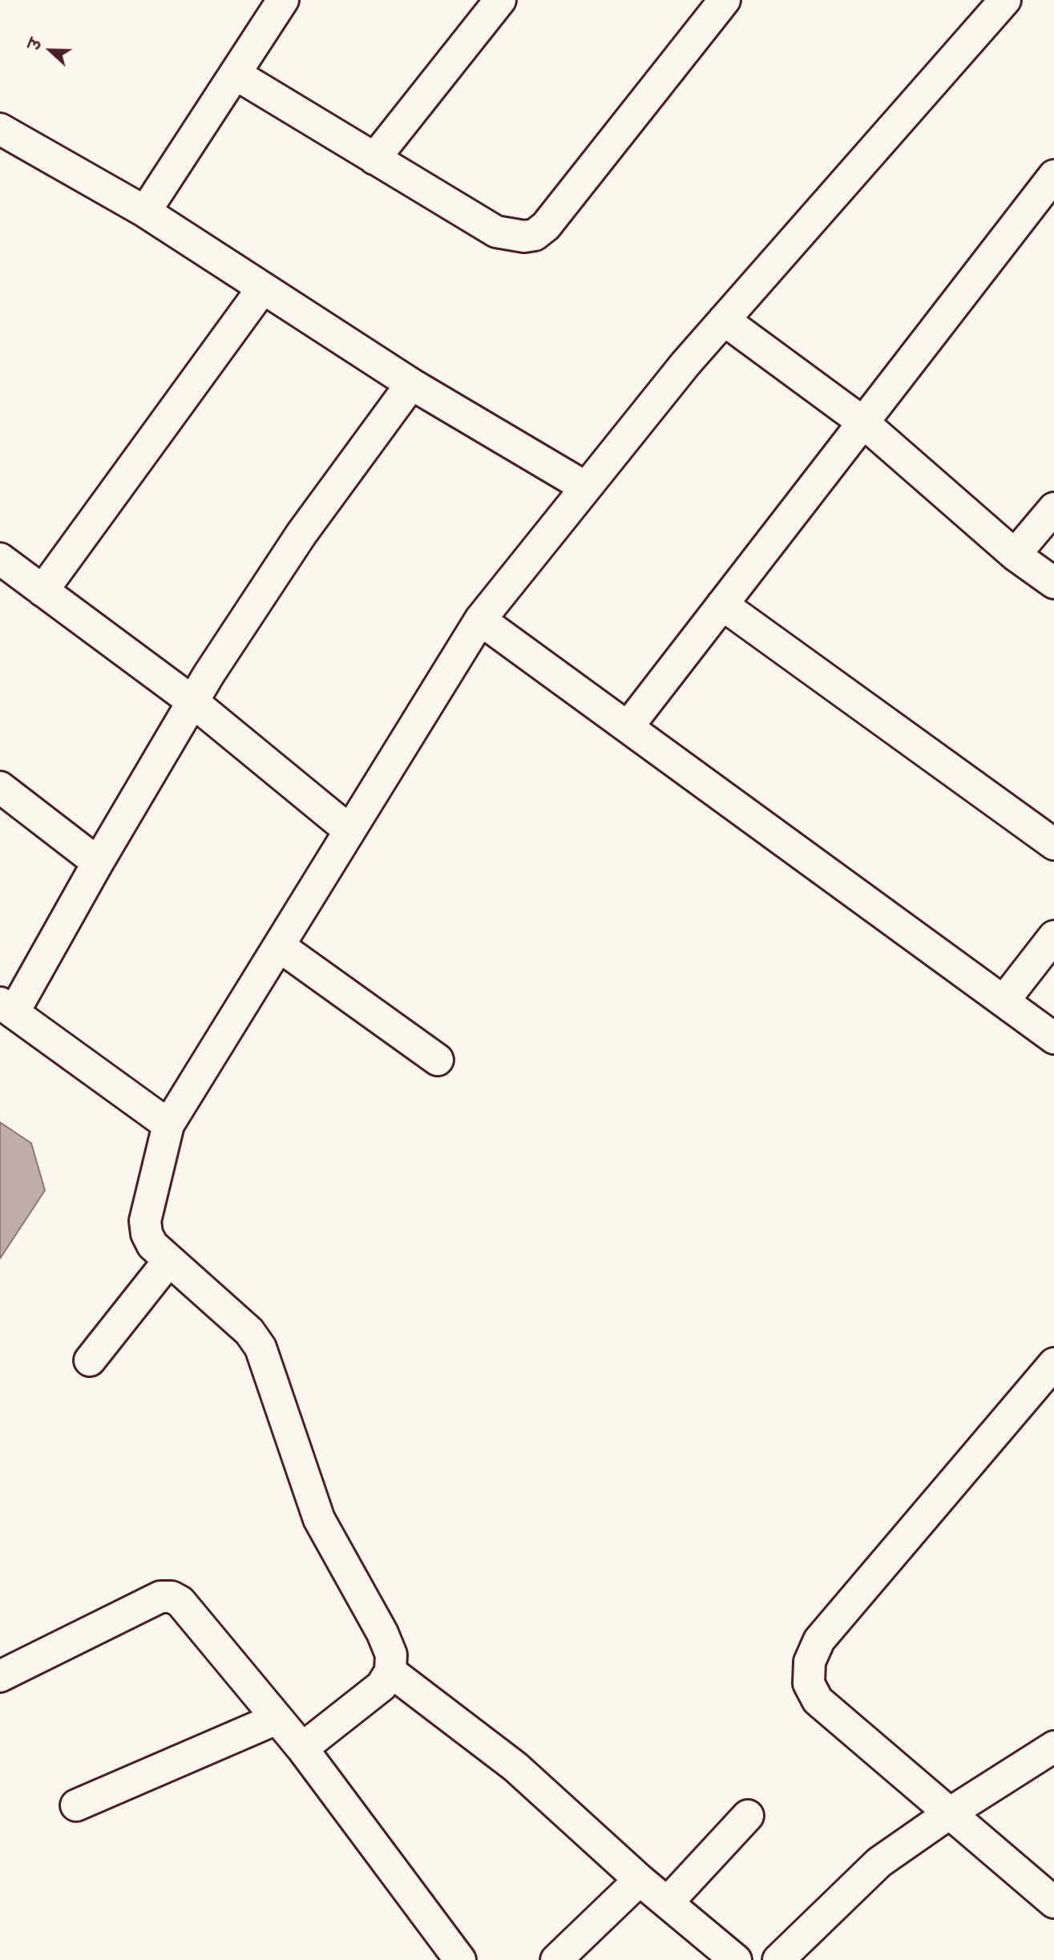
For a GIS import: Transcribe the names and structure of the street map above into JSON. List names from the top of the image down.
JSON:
{
  "north": "left"
}
